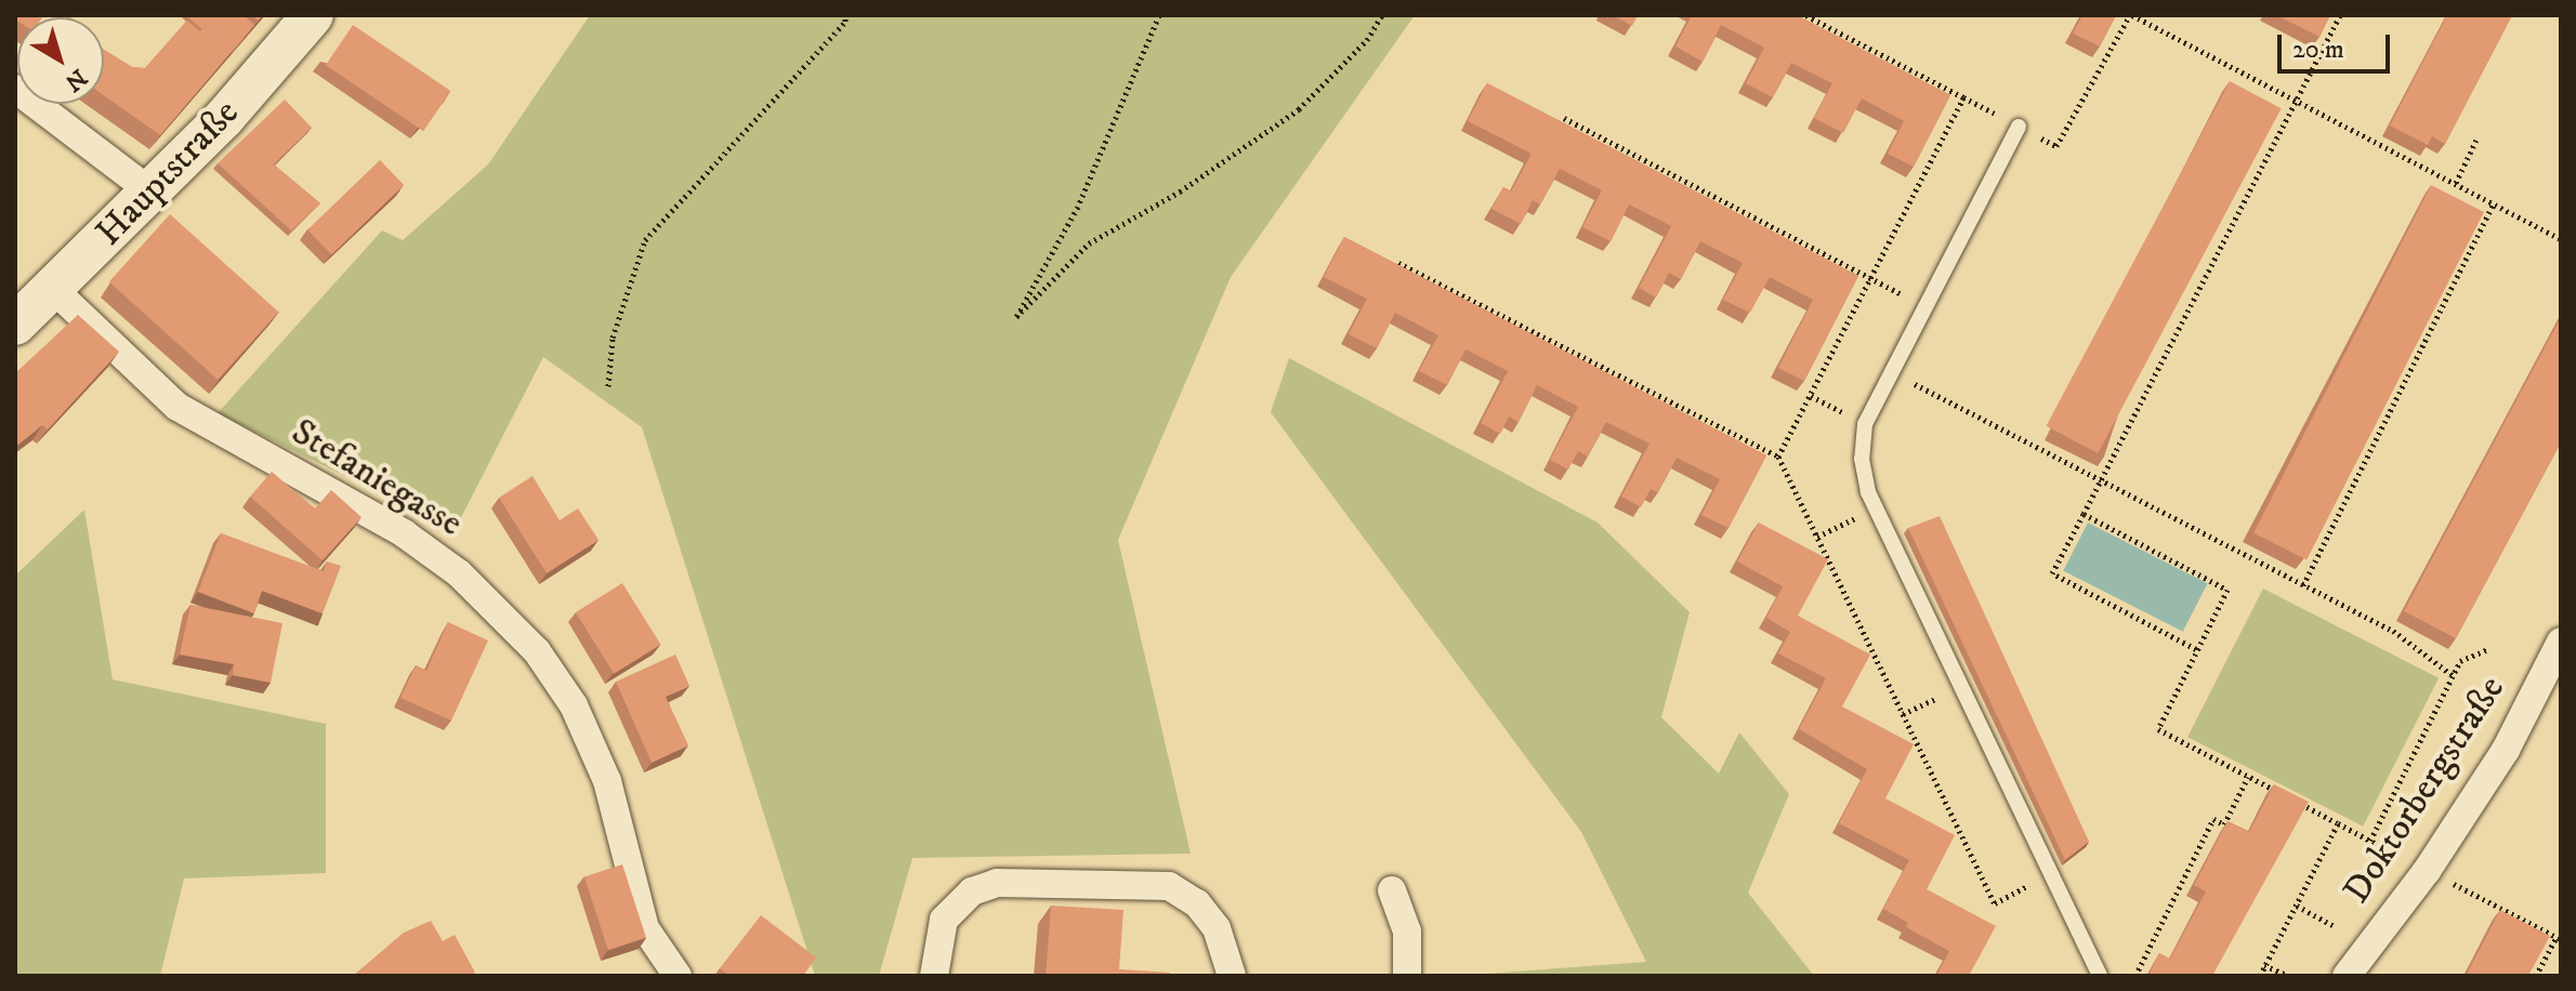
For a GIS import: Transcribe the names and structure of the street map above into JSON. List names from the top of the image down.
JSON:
{
  "streets": {
    "main road": ["Hauptstraße"],
    "street": ["Stefaniegasse", "Doktorbergstraße"]
  },
  "crossings": [
    ["Hauptstraße", "Stefaniegasse"]
  ],
  "scale_bar": "20 m",
  "north": "bottom right"
}
